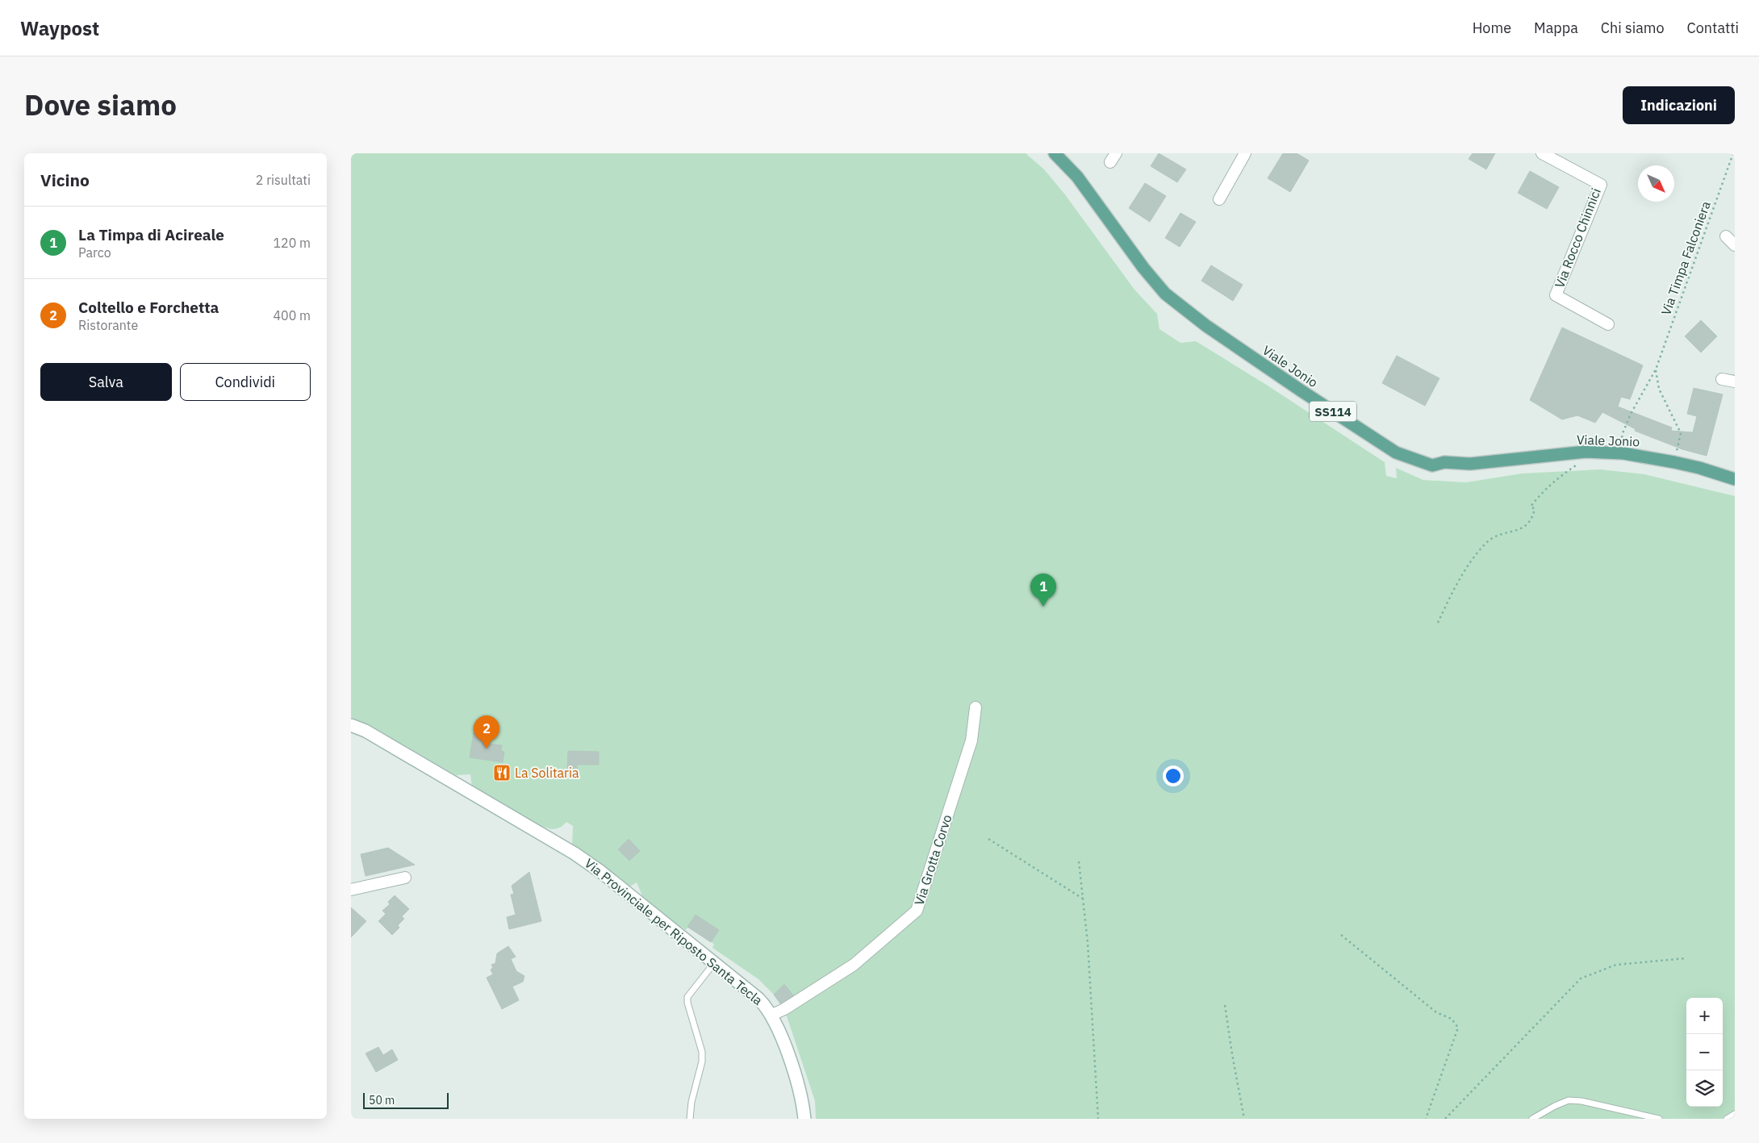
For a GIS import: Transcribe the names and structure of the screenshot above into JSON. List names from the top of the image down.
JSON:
{
  "streets": {
    "main road": ["Viale Jonio", "SS114"],
    "street": ["Via Rocco Chinnici", "Via Grotta Corvo", "Via Provinciale per Riposto Santa Tecla"],
    "path": ["Via Timpa Falconiera"]
  },
  "crossings": [
    ["Via Grotta Corvo", "Via Provinciale per Riposto Santa Tecla"]
  ],
  "places": {
    "restaurant": ["La Solitaria"]
  },
  "scale_bar": "50 m",
  "north": "bottom right",
  "page": {
    "header": "Waypost",
    "nav": [
      "Home",
      "Mappa",
      "Chi siamo",
      "Contatti"
    ],
    "title": "Dove siamo",
    "buttons": [
      "Indicazioni",
      ["Salva", "Condividi"]
    ],
    "heading": ["Vicino", "2 risultati"],
    "list": [
      {
        "mark": "1",
        "name": "La Timpa di Acireale",
        "note": "Parco",
        "value": "120 m"
      },
      {
        "mark": "2",
        "name": "Coltello e Forchetta",
        "note": "Ristorante",
        "value": "400 m"
      }
    ],
    "pins": ["1", "2"],
    "map_buttons": ["+", "−"],
    "scale": "50 m"
  }
}
